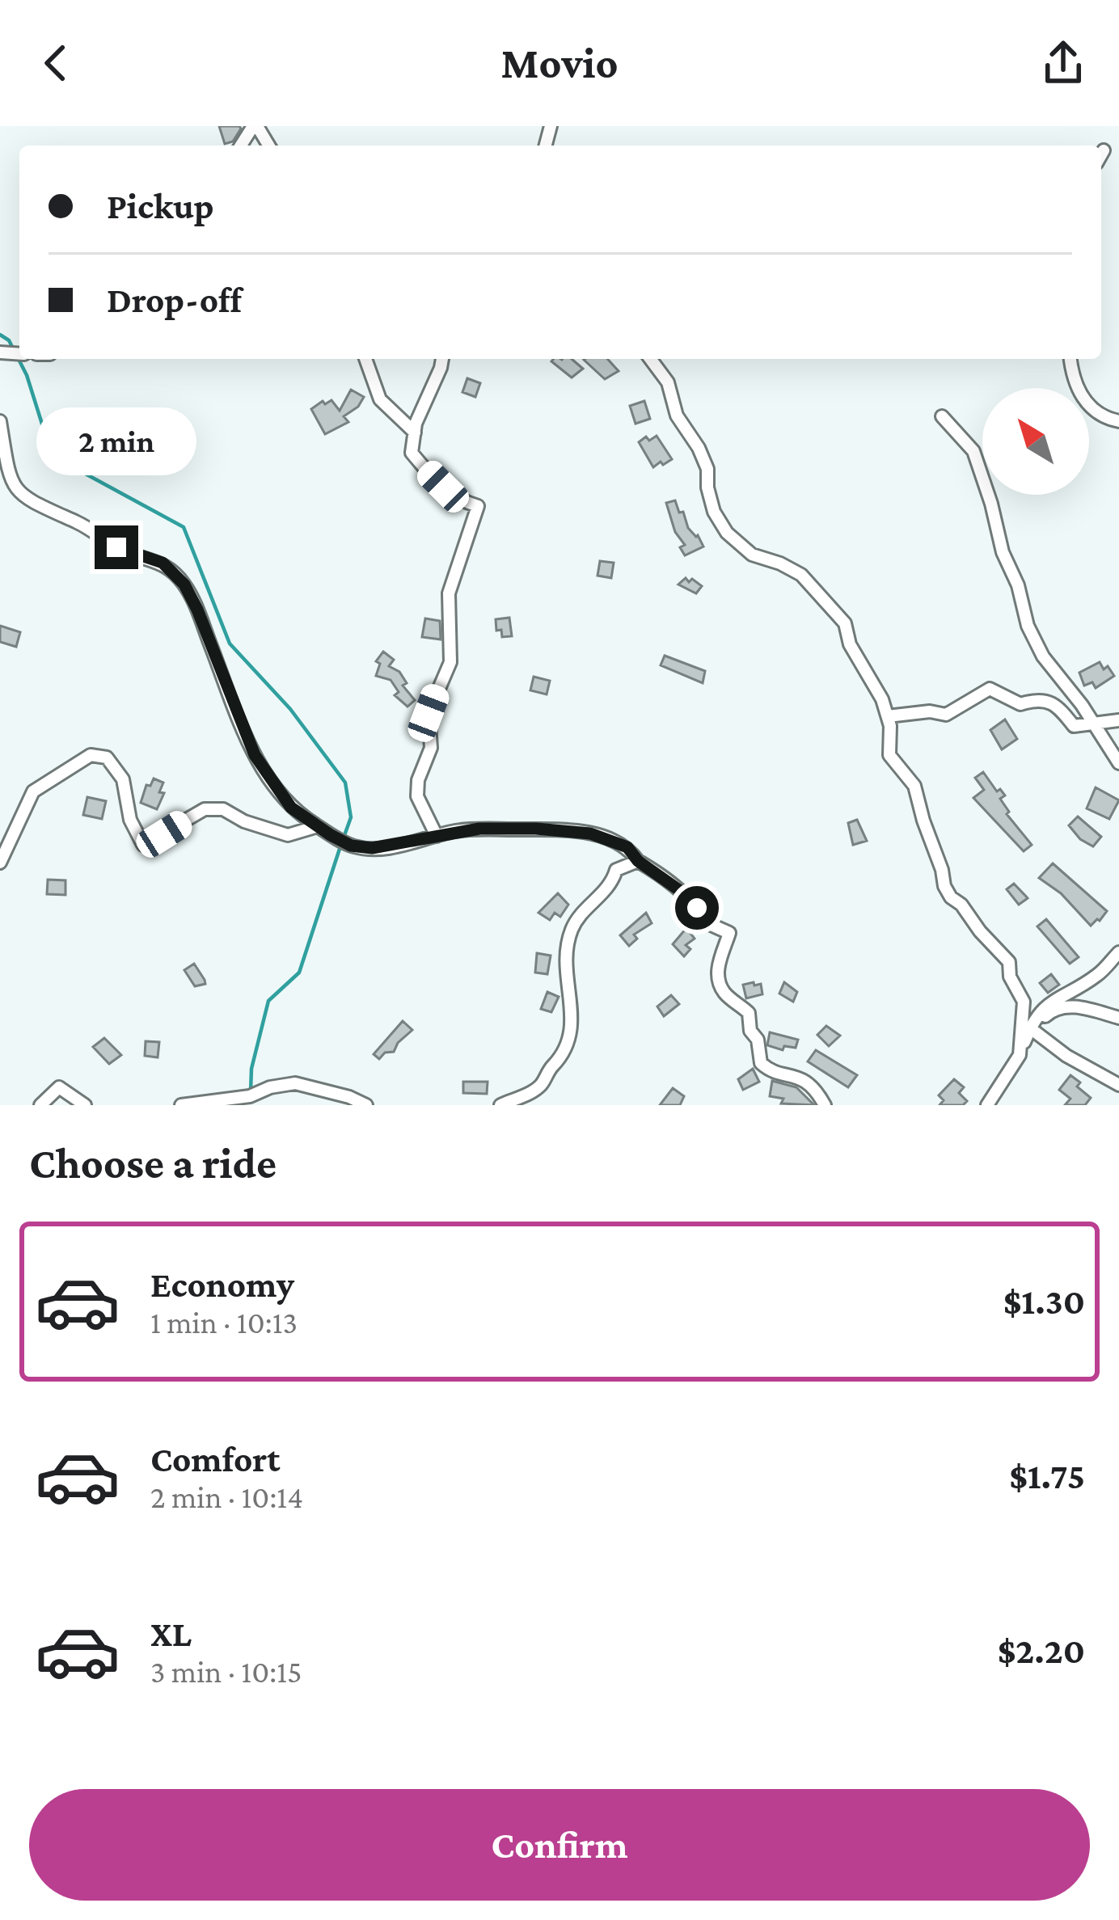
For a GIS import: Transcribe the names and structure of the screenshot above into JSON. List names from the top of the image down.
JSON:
{
  "north": "top left",
  "page": {
    "header": "Movio",
    "banner": ["Pickup", "Drop-off"],
    "bubble": "2 min",
    "heading": "Choose a ride",
    "list": [
      {
        "name": "Economy",
        "note": "1 min · 10:13",
        "value": "$1.30"
      },
      {
        "name": "Comfort",
        "note": "2 min · 10:14",
        "value": "$1.75"
      },
      {
        "name": "XL",
        "note": "3 min · 10:15",
        "value": "$2.20"
      }
    ],
    "buttons": "Confirm"
  }
}
